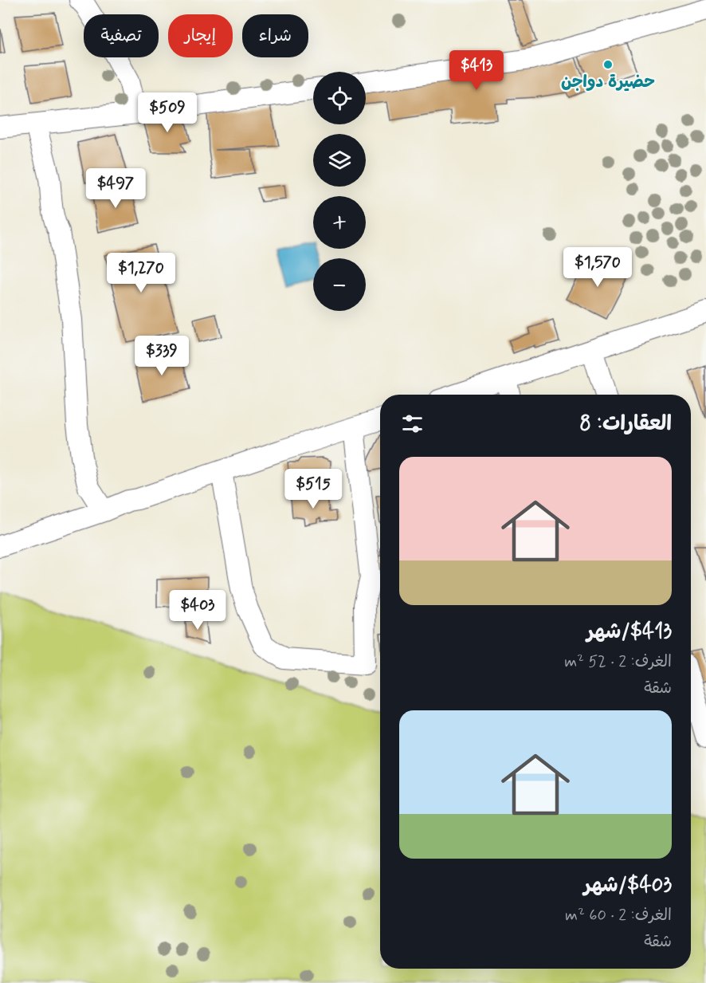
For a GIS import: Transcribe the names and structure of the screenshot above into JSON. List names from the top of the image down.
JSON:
{
  "places": ["حضيرة دواجن"],
  "page": {
    "chip": ["شراء", "إيجار", "تصفية"],
    "price": [
      "$413",
      "$509",
      "$497",
      "$1,570",
      "$1,270",
      "$339",
      "$515",
      "$403"
    ],
    "map_buttons": ["+", "−"],
    "heading": "العقارات: 8",
    "list": [
      {
        "name": "$413/شهر",
        "note": "الغرف: 2 · 52 m² · شقة"
      },
      {
        "name": "$403/شهر",
        "note": "الغرف: 2 · 60 m² · شقة"
      }
    ]
  }
}
